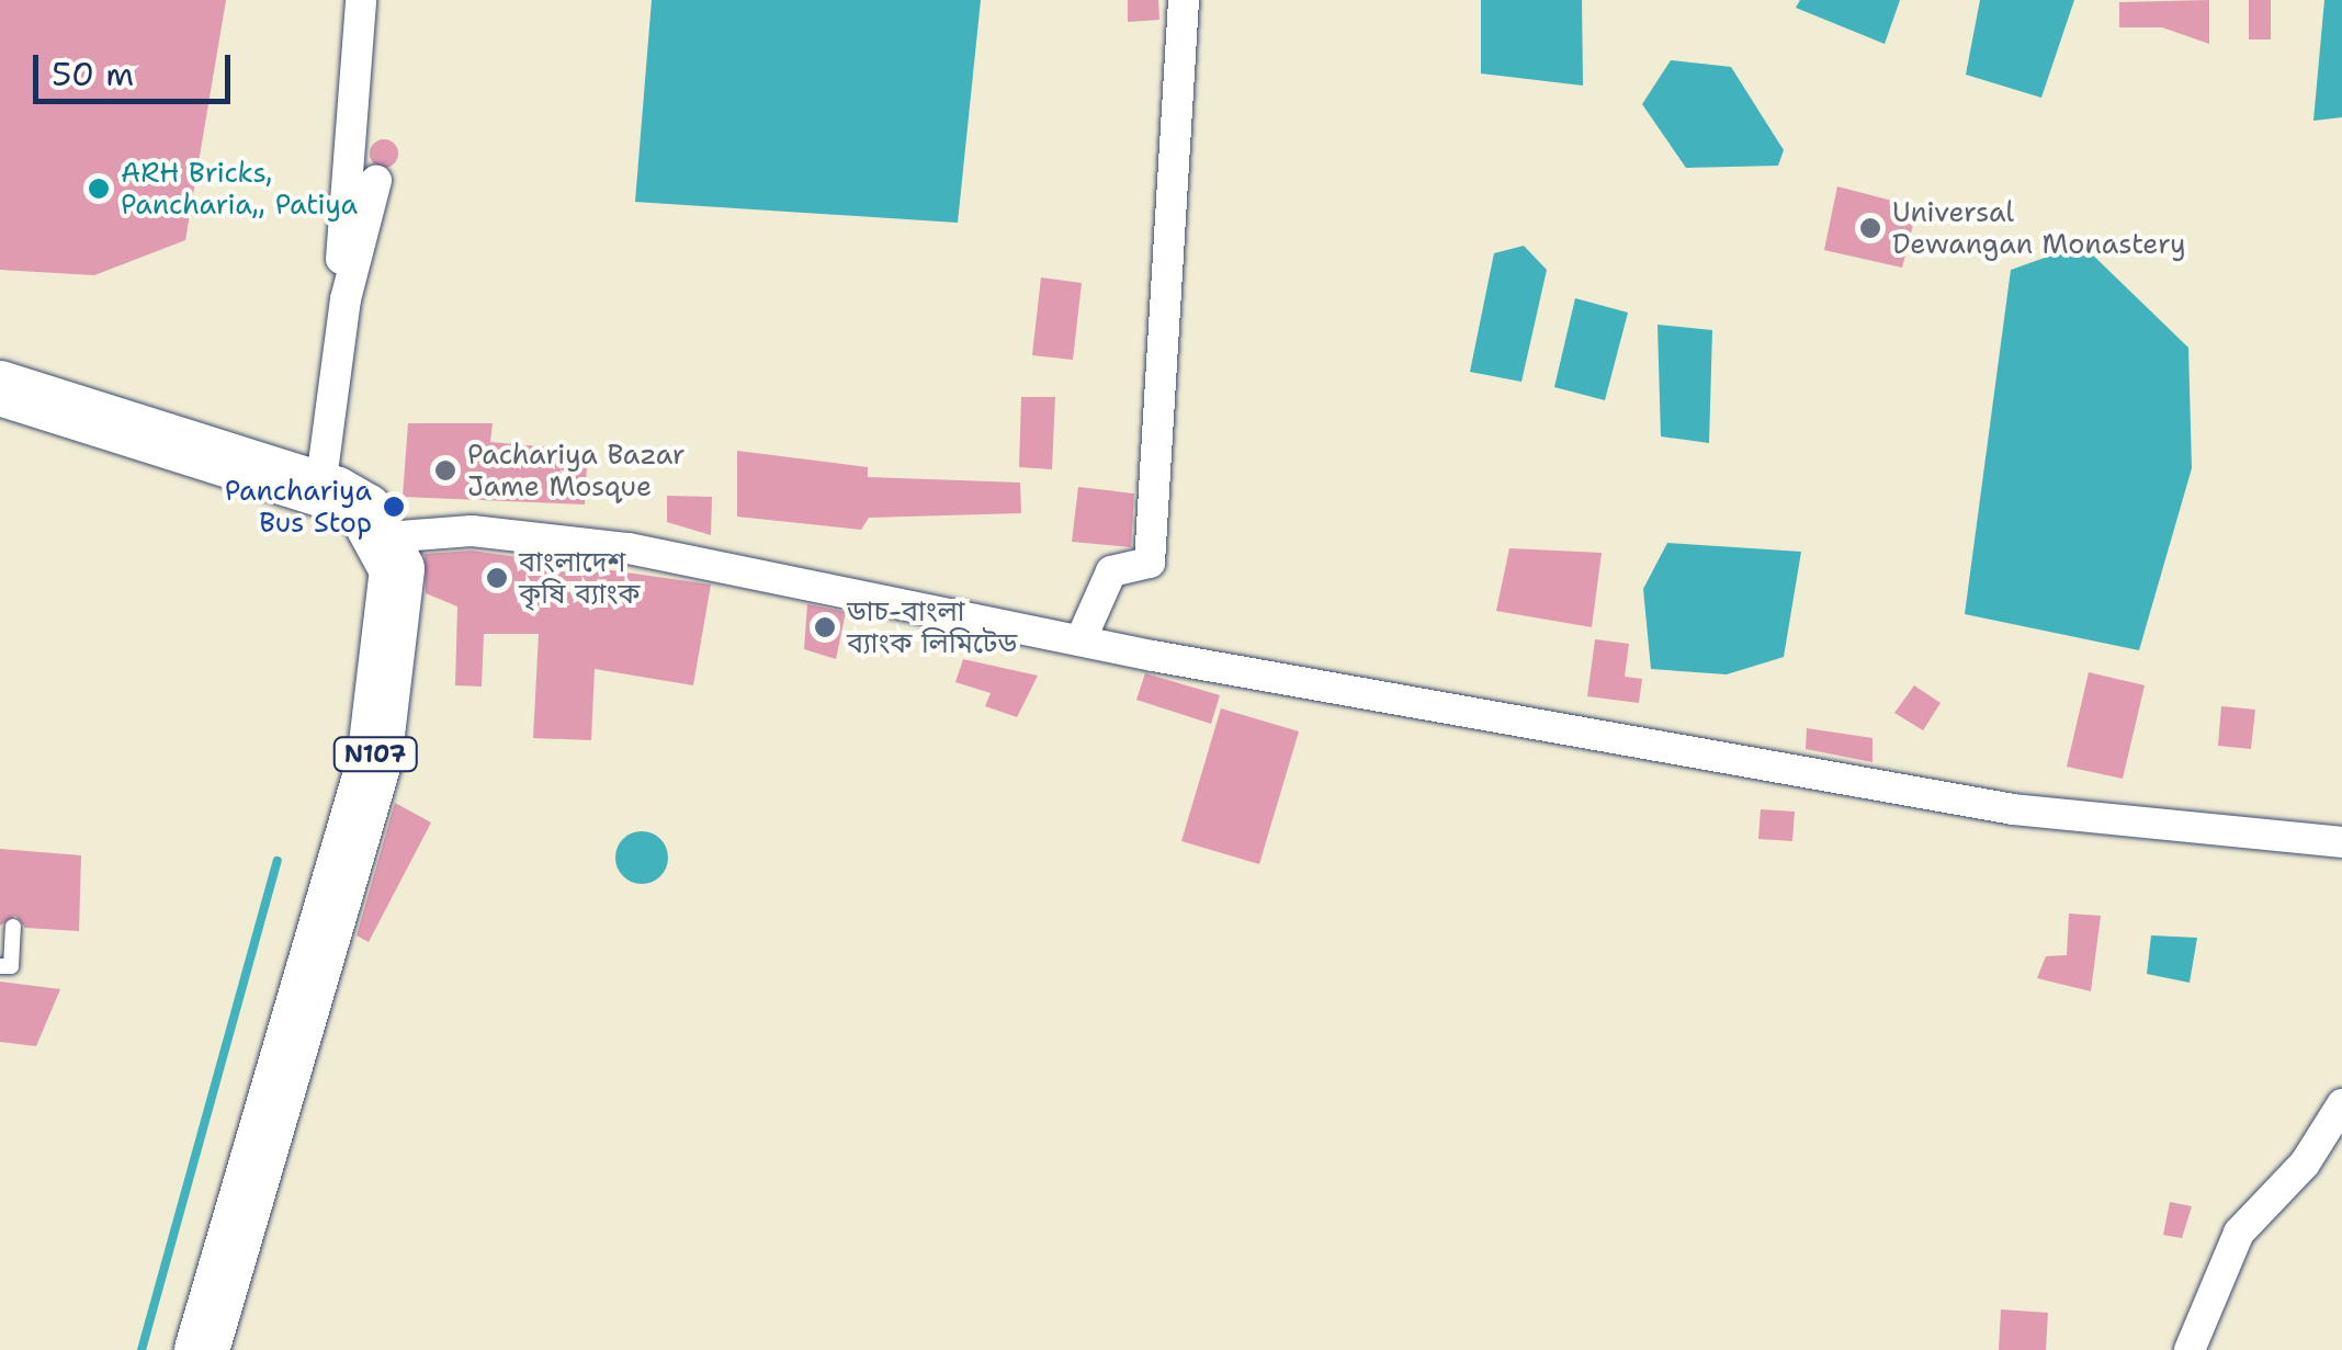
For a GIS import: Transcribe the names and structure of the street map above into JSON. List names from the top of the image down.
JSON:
{
  "streets": {
    "highway": ["N107"]
  },
  "places": [
    "ARH Bricks, Pancharia,, Patiya",
    "Universal Dewangan Monastery",
    "Pachariya Bazar Jame Mosque",
    "Panchariya Bus Stop",
    "বাংলাদেশ কৃষি ব্যাংক",
    "ডাচ-বাংলা ব্যাংক লিমিটেড"
  ],
  "scale_bar": "50 m"
}
